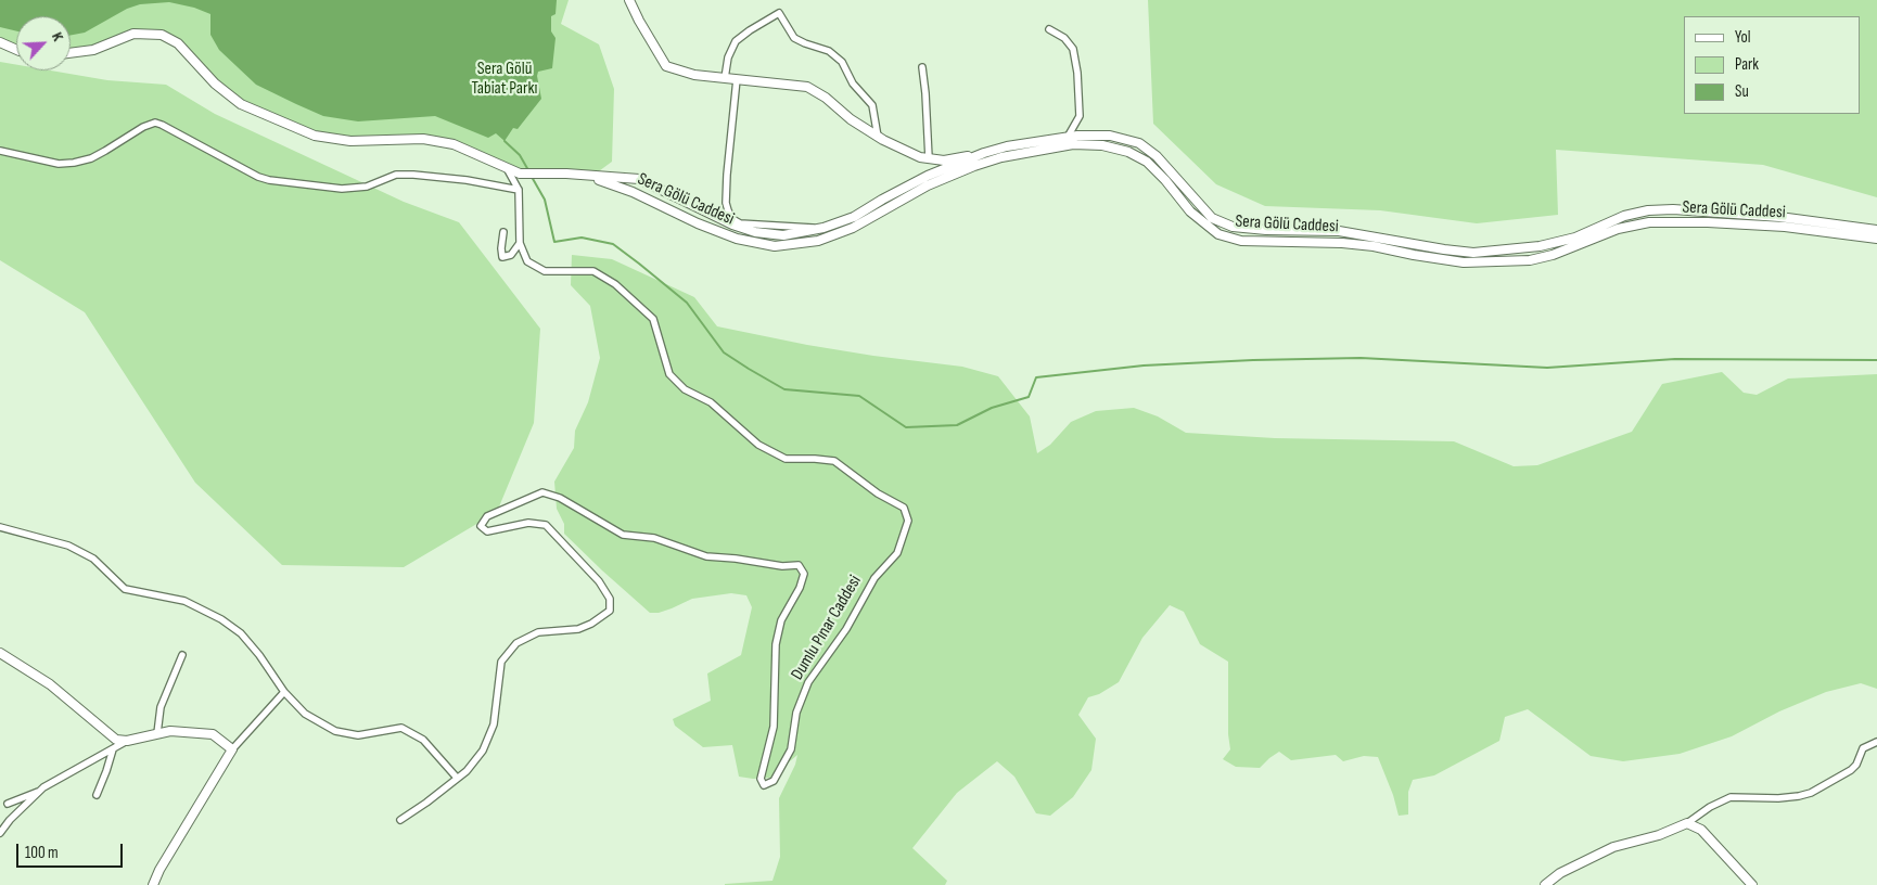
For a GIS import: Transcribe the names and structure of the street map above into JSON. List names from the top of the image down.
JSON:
{
  "streets": {
    "main road": ["Sera Gölü Caddesi"],
    "street": ["Dumlu Pınar Caddesi"]
  },
  "parks": ["Sera Gölü Tabiat Parkı"],
  "legend": ["Yol", "Park", "Su"],
  "scale_bar": "100 m",
  "north": "top right"
}
